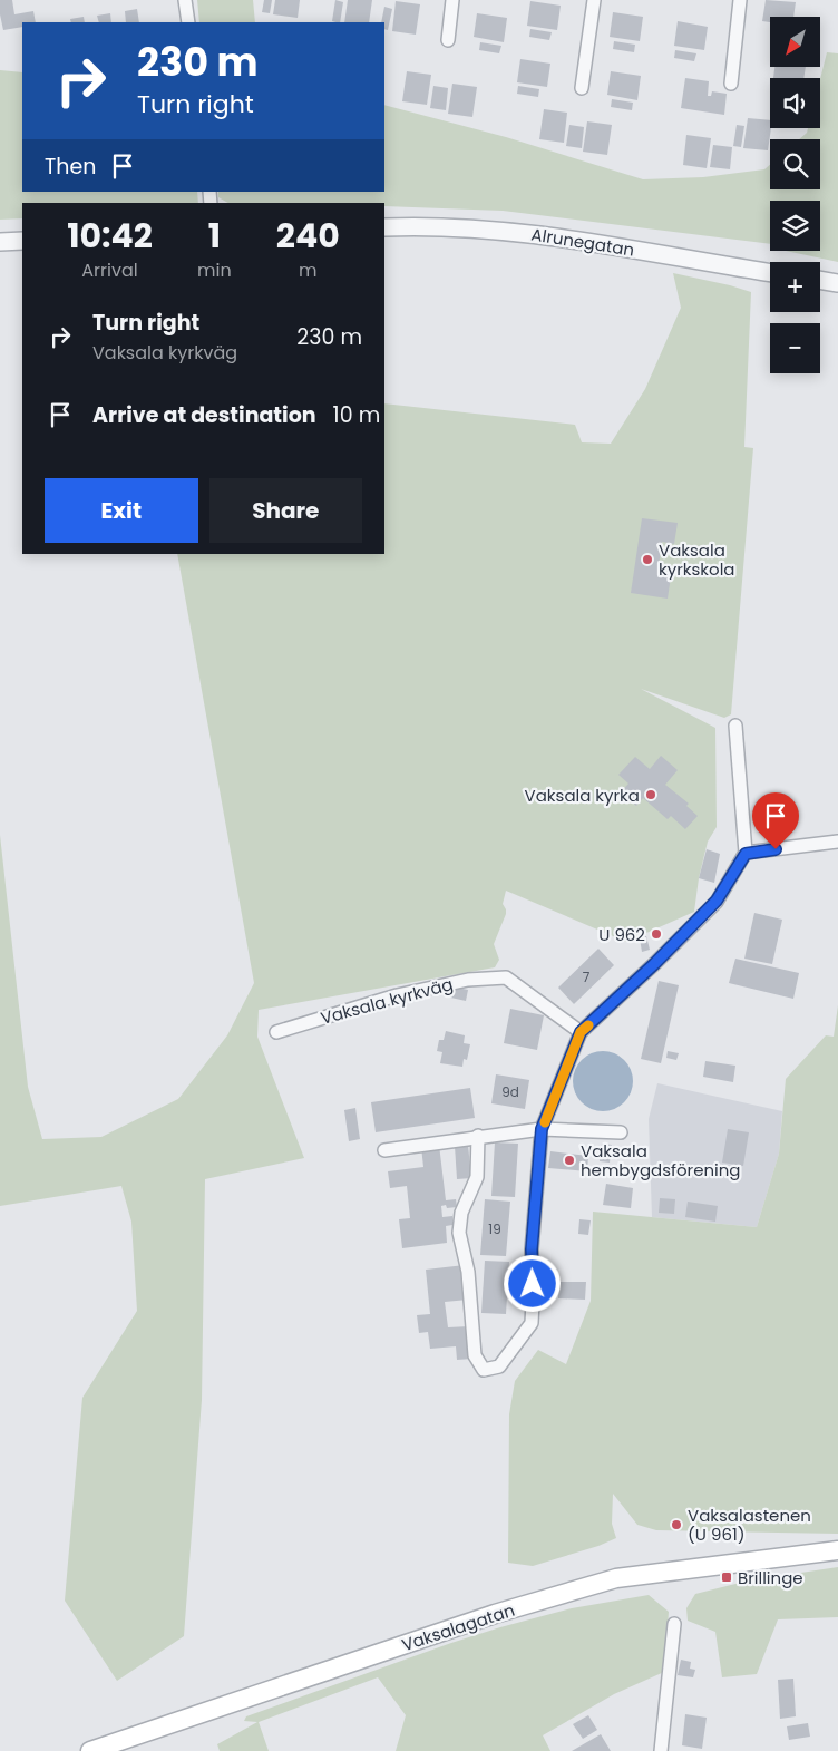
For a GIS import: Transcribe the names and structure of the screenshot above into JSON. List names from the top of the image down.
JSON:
{
  "streets": {
    "main road": ["Vaksalagatan"],
    "street": ["Alrunegatan", "Vaksala kyrkväg"]
  },
  "places": {
    "other": [
      "Vaksala kyrkskola",
      "Vaksala kyrka",
      "U 962",
      "Vaksala hembygdsförening",
      "Vaksalastenen (U 961)"
    ],
    "transit": ["Brillinge"]
  },
  "house_numbers": ["7", "9d", "19"],
  "north": "bottom left",
  "page": {
    "map_buttons": ["+", "−"],
    "turn": ["230 m", "Turn right"],
    "then": "Then",
    "eta": [
      "10:42",
      "Arrival",
      "1",
      "min",
      "240",
      "m"
    ],
    "list": [
      {
        "name": "Turn right",
        "note": "Vaksala kyrkväg",
        "value": "230 m"
      },
      {
        "name": "Arrive at destination",
        "value": "10 m"
      }
    ],
    "buttons": ["Exit", "Share"]
  }
}
